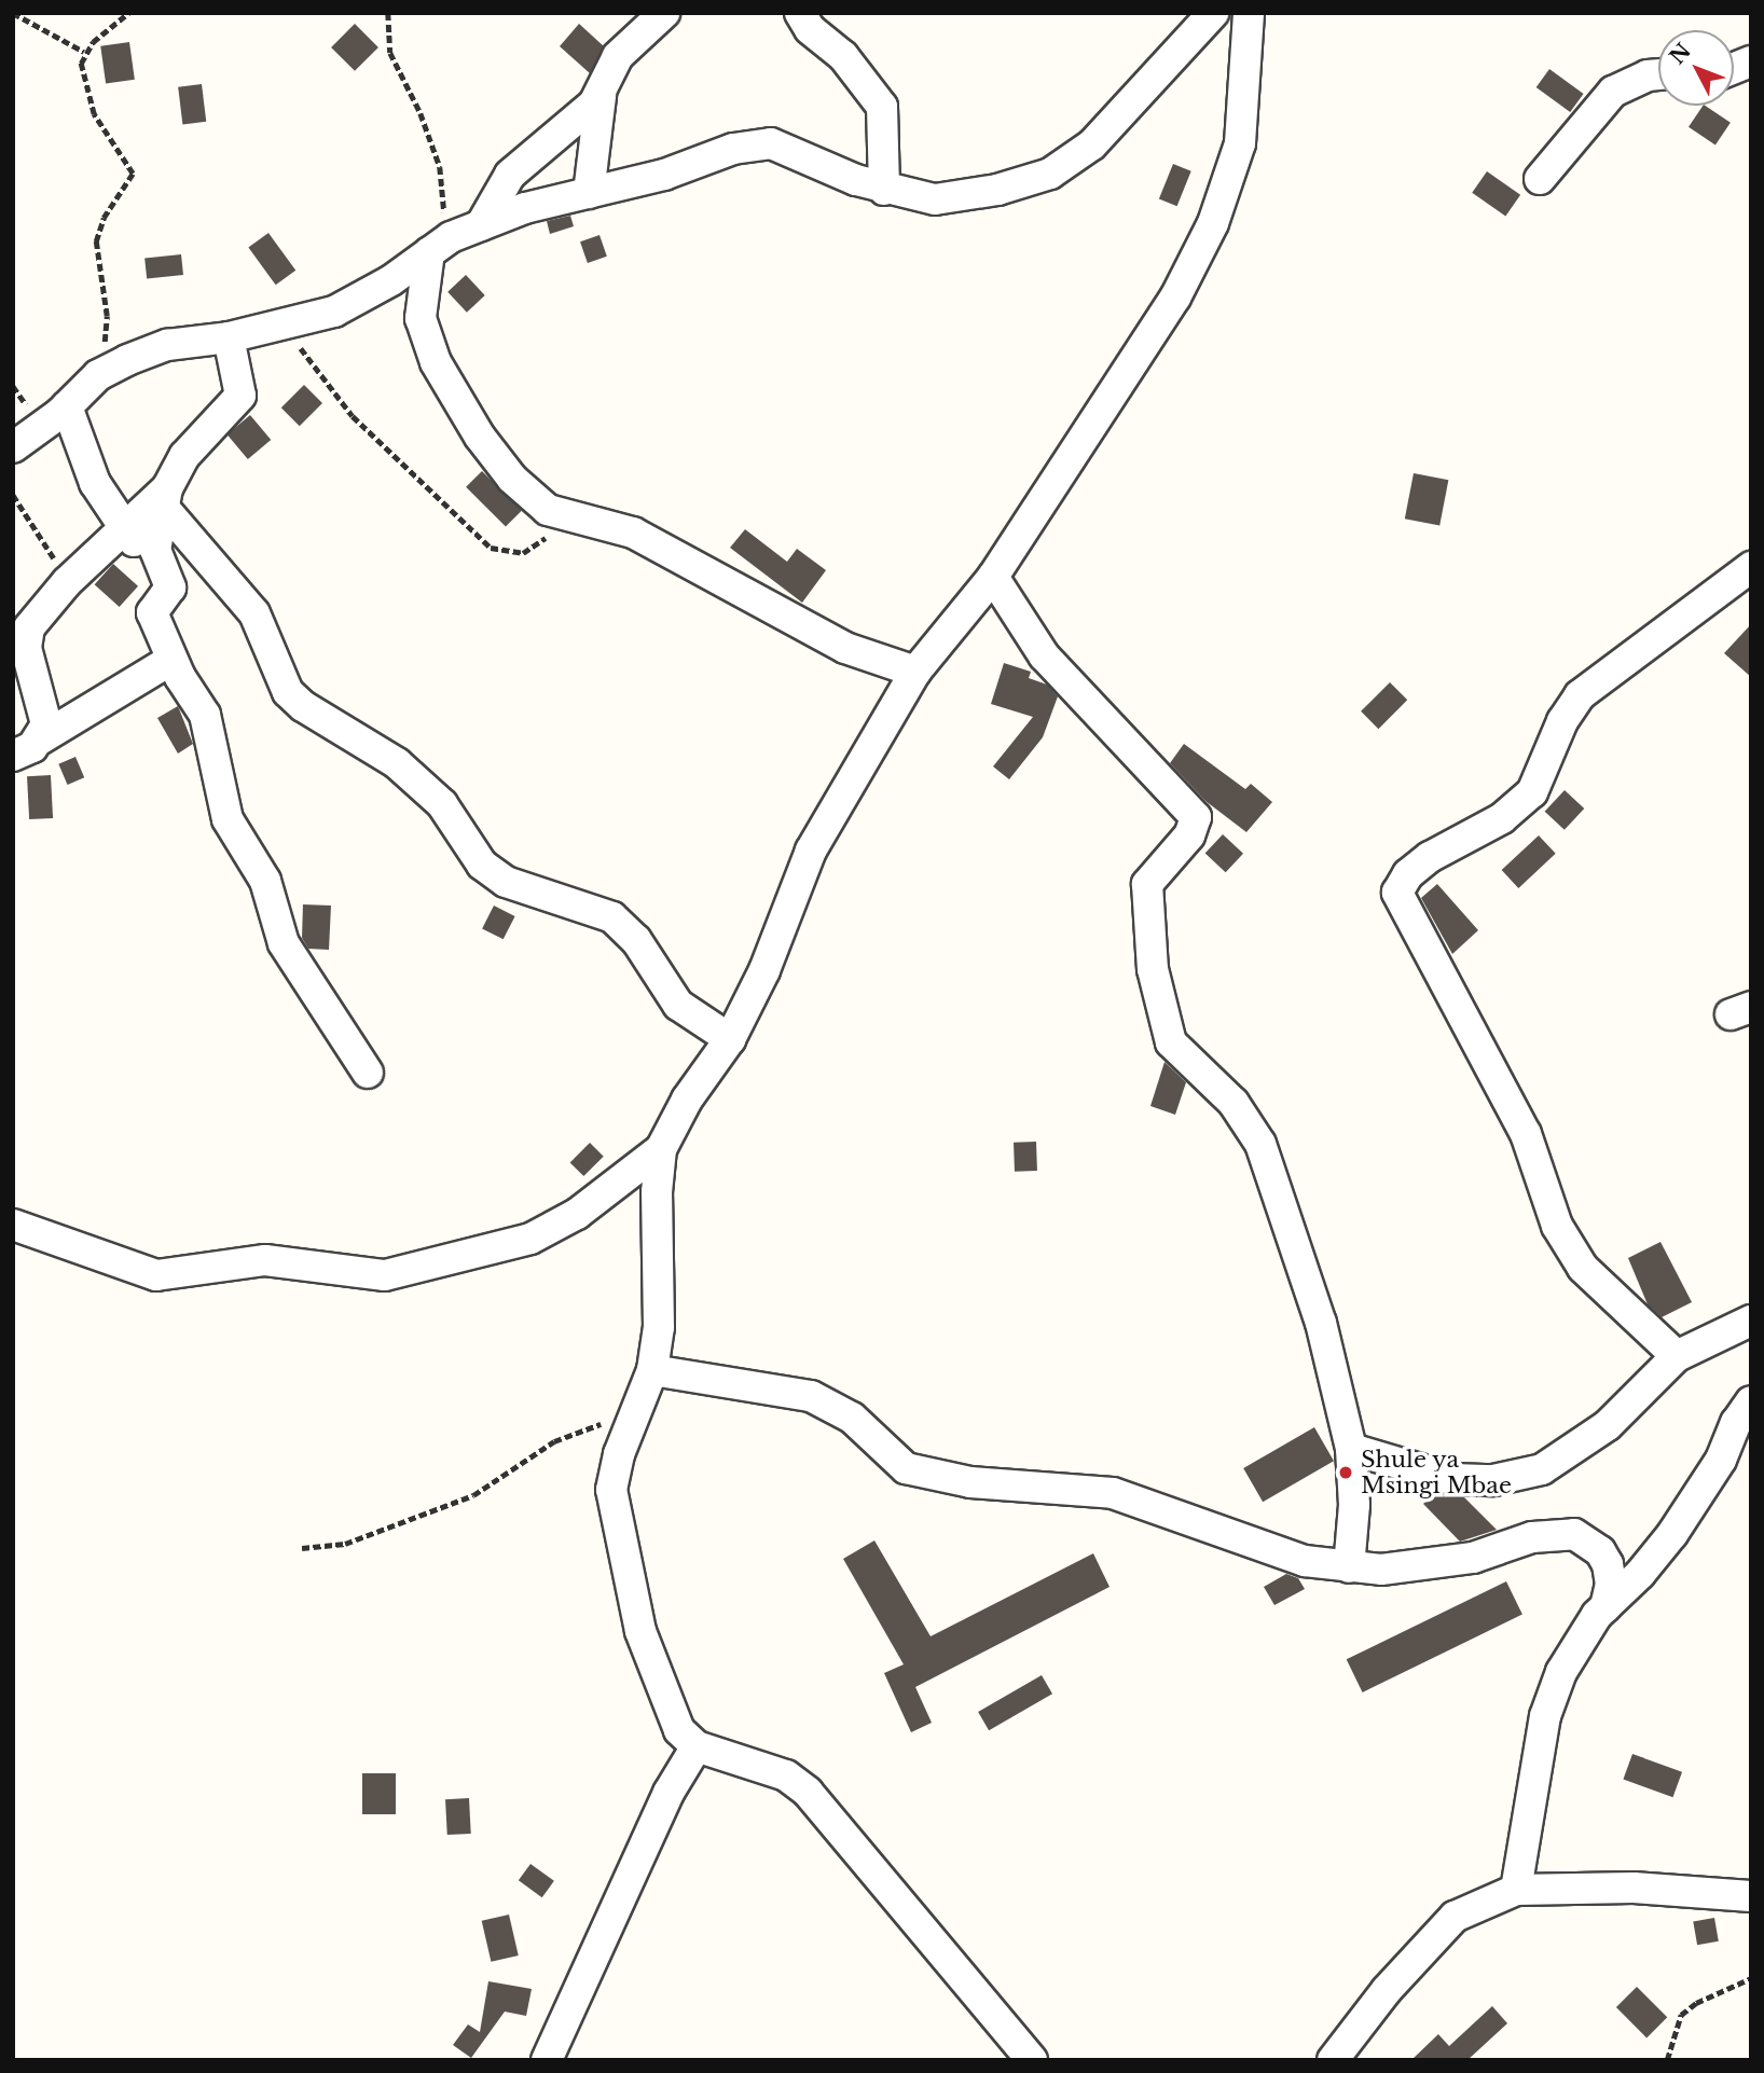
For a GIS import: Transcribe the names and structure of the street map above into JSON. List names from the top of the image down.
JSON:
{
  "places": ["Shule ya Msingi Mbae"],
  "north": "top left"
}
